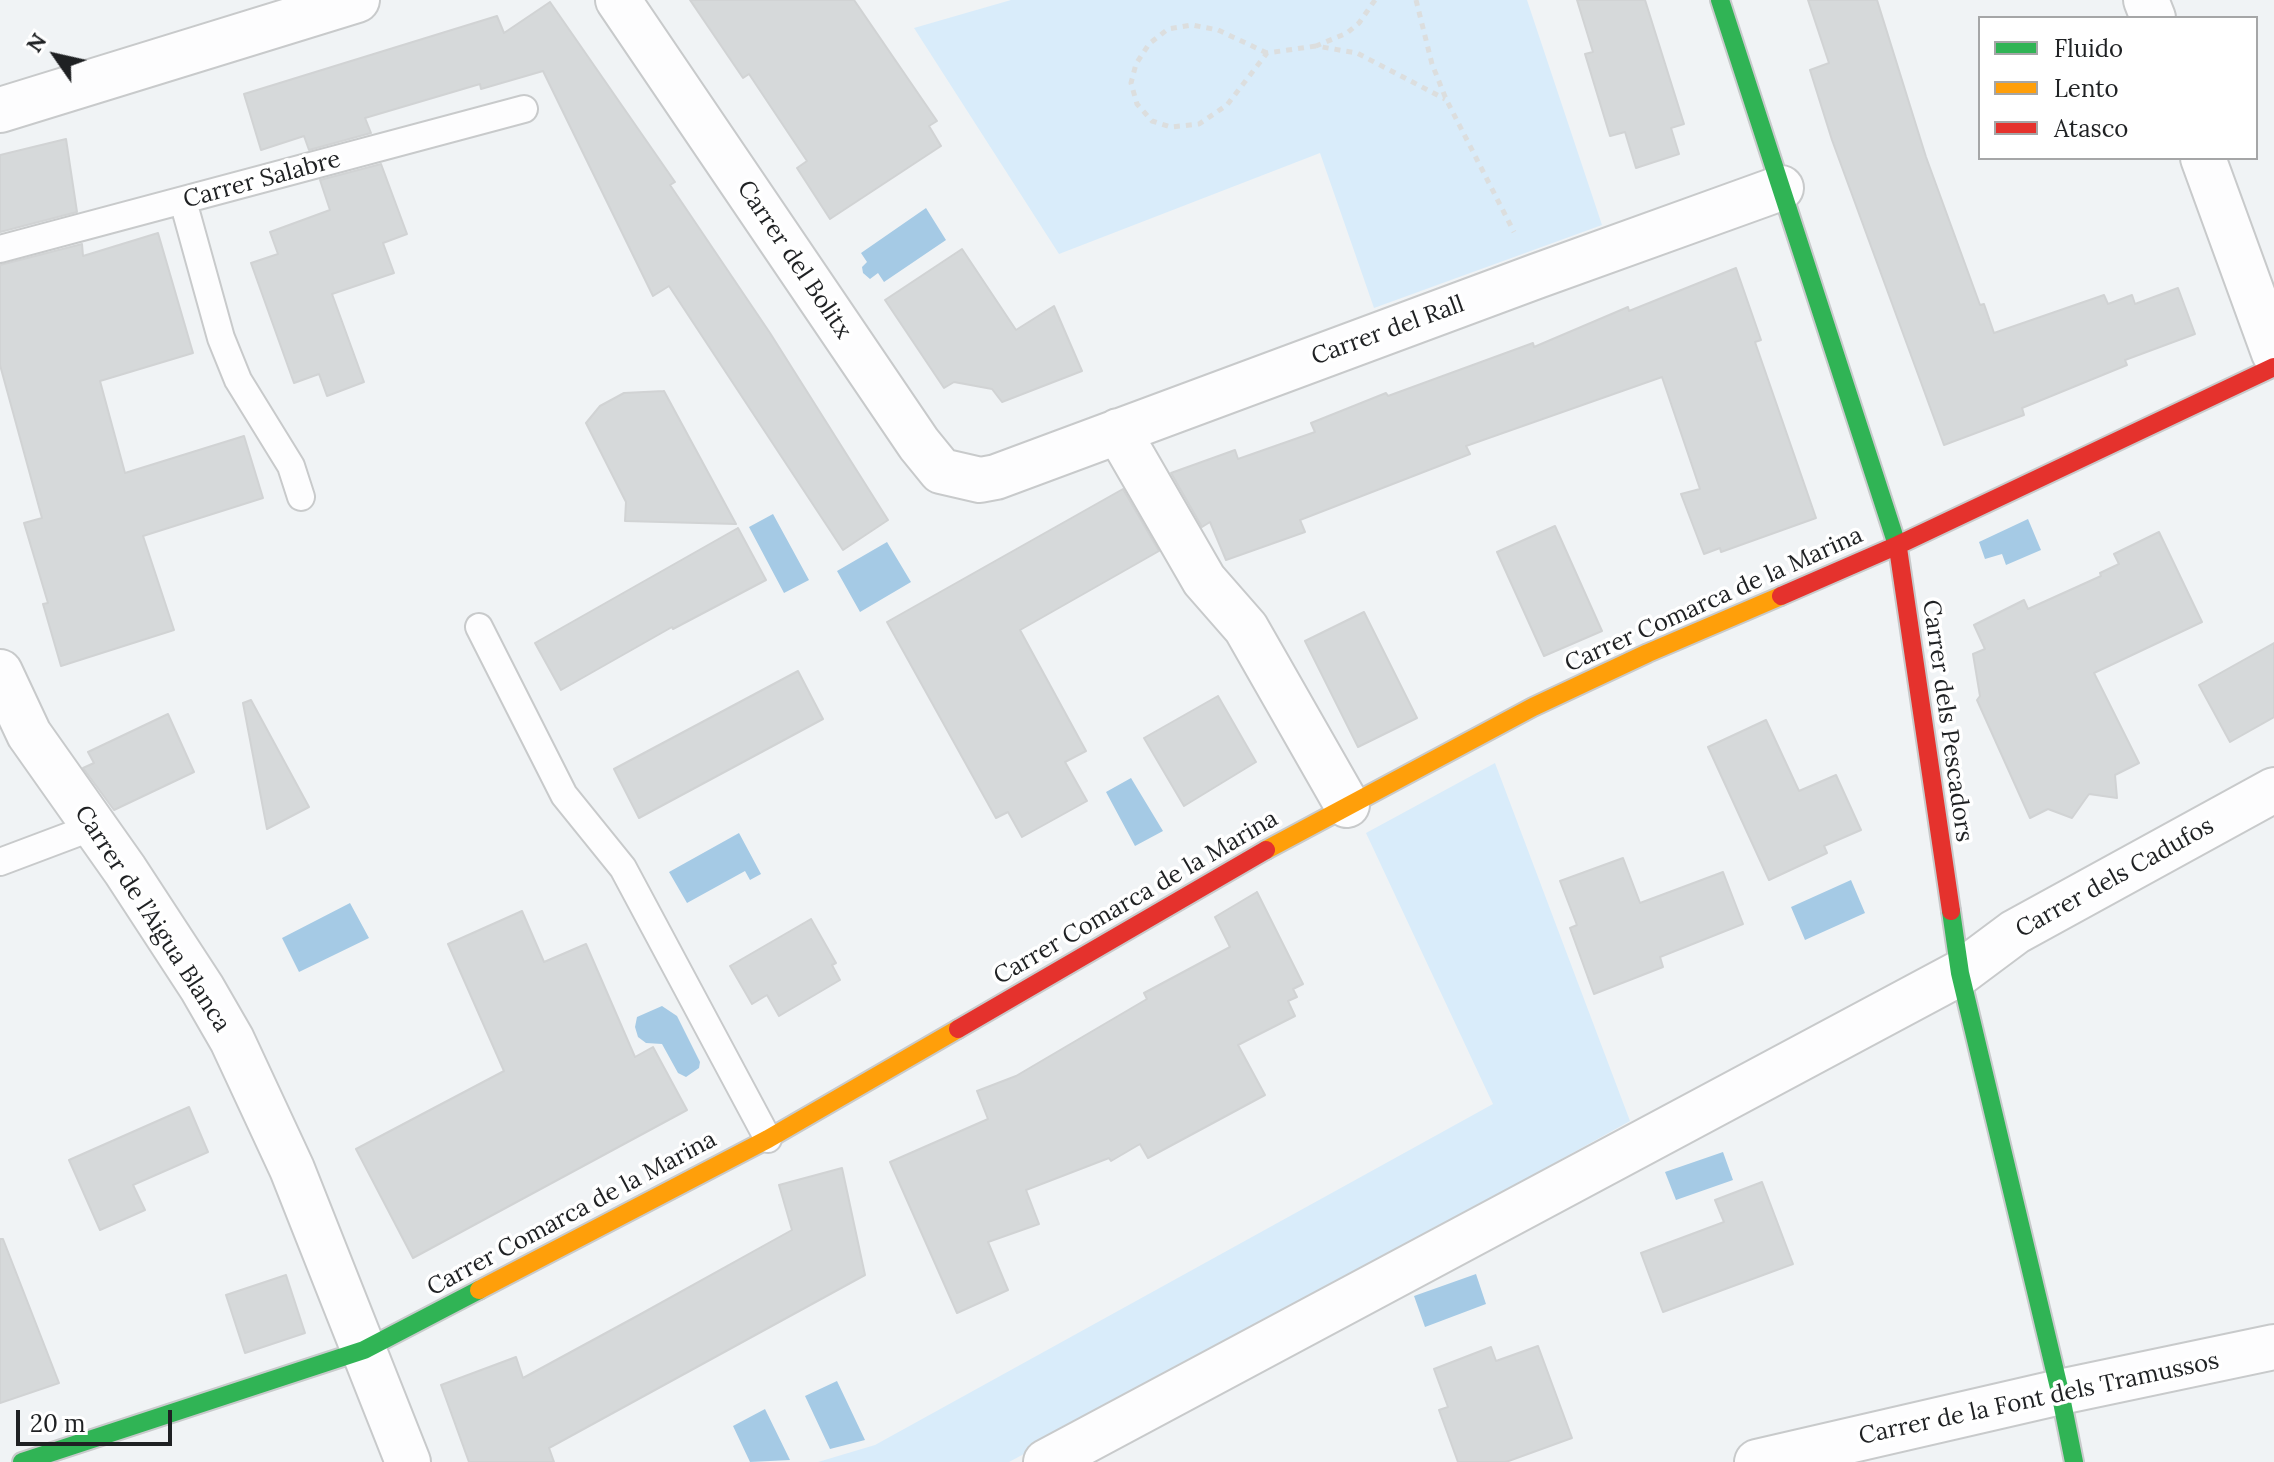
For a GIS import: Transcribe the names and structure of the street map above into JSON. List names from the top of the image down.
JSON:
{
  "streets": {
    "street": [
      "Carrer del Bolitx",
      "Carrer del Rall",
      "Carrer Comarca de la Marina",
      "Carrer dels Pescadors",
      "Carrer dels Cadufos",
      "Carrer de l’Aigua Blanca",
      "Carrer de la Font dels Tramussos"
    ],
    "lane": ["Carrer Salabre"]
  },
  "crossings": [
    ["Carrer del Bolitx", "Carrer del Rall"],
    ["Carrer del Rall", "Carrer dels Pescadors"],
    ["Carrer Comarca de la Marina", "Carrer dels Pescadors"],
    ["Carrer Comarca de la Marina", "Carrer de l’Aigua Blanca"],
    ["Carrer dels Pescadors", "Carrer dels Cadufos"],
    ["Carrer dels Pescadors", "Carrer de la Font dels Tramussos"]
  ],
  "legend": ["Fluido", "Lento", "Atasco"],
  "scale_bar": "20 m",
  "north": "top left"
}
